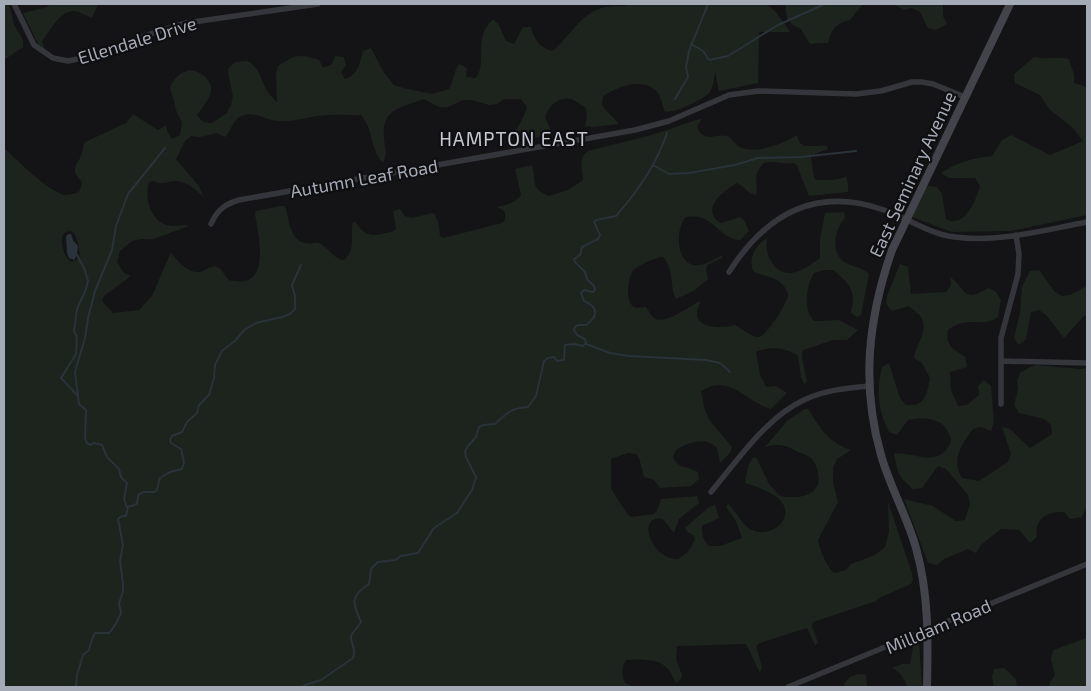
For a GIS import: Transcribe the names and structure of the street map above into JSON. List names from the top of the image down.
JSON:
{
  "streets": {
    "street": [
      "Ellendale Drive",
      "East Seminary Avenue",
      "Autumn Leaf Road",
      "Milldam Road"
    ]
  },
  "crossings": [
    ["East Seminary Avenue", "Autumn Leaf Road"],
    ["East Seminary Avenue", "Milldam Road"]
  ],
  "districts": ["HAMPTON EAST"]
}
